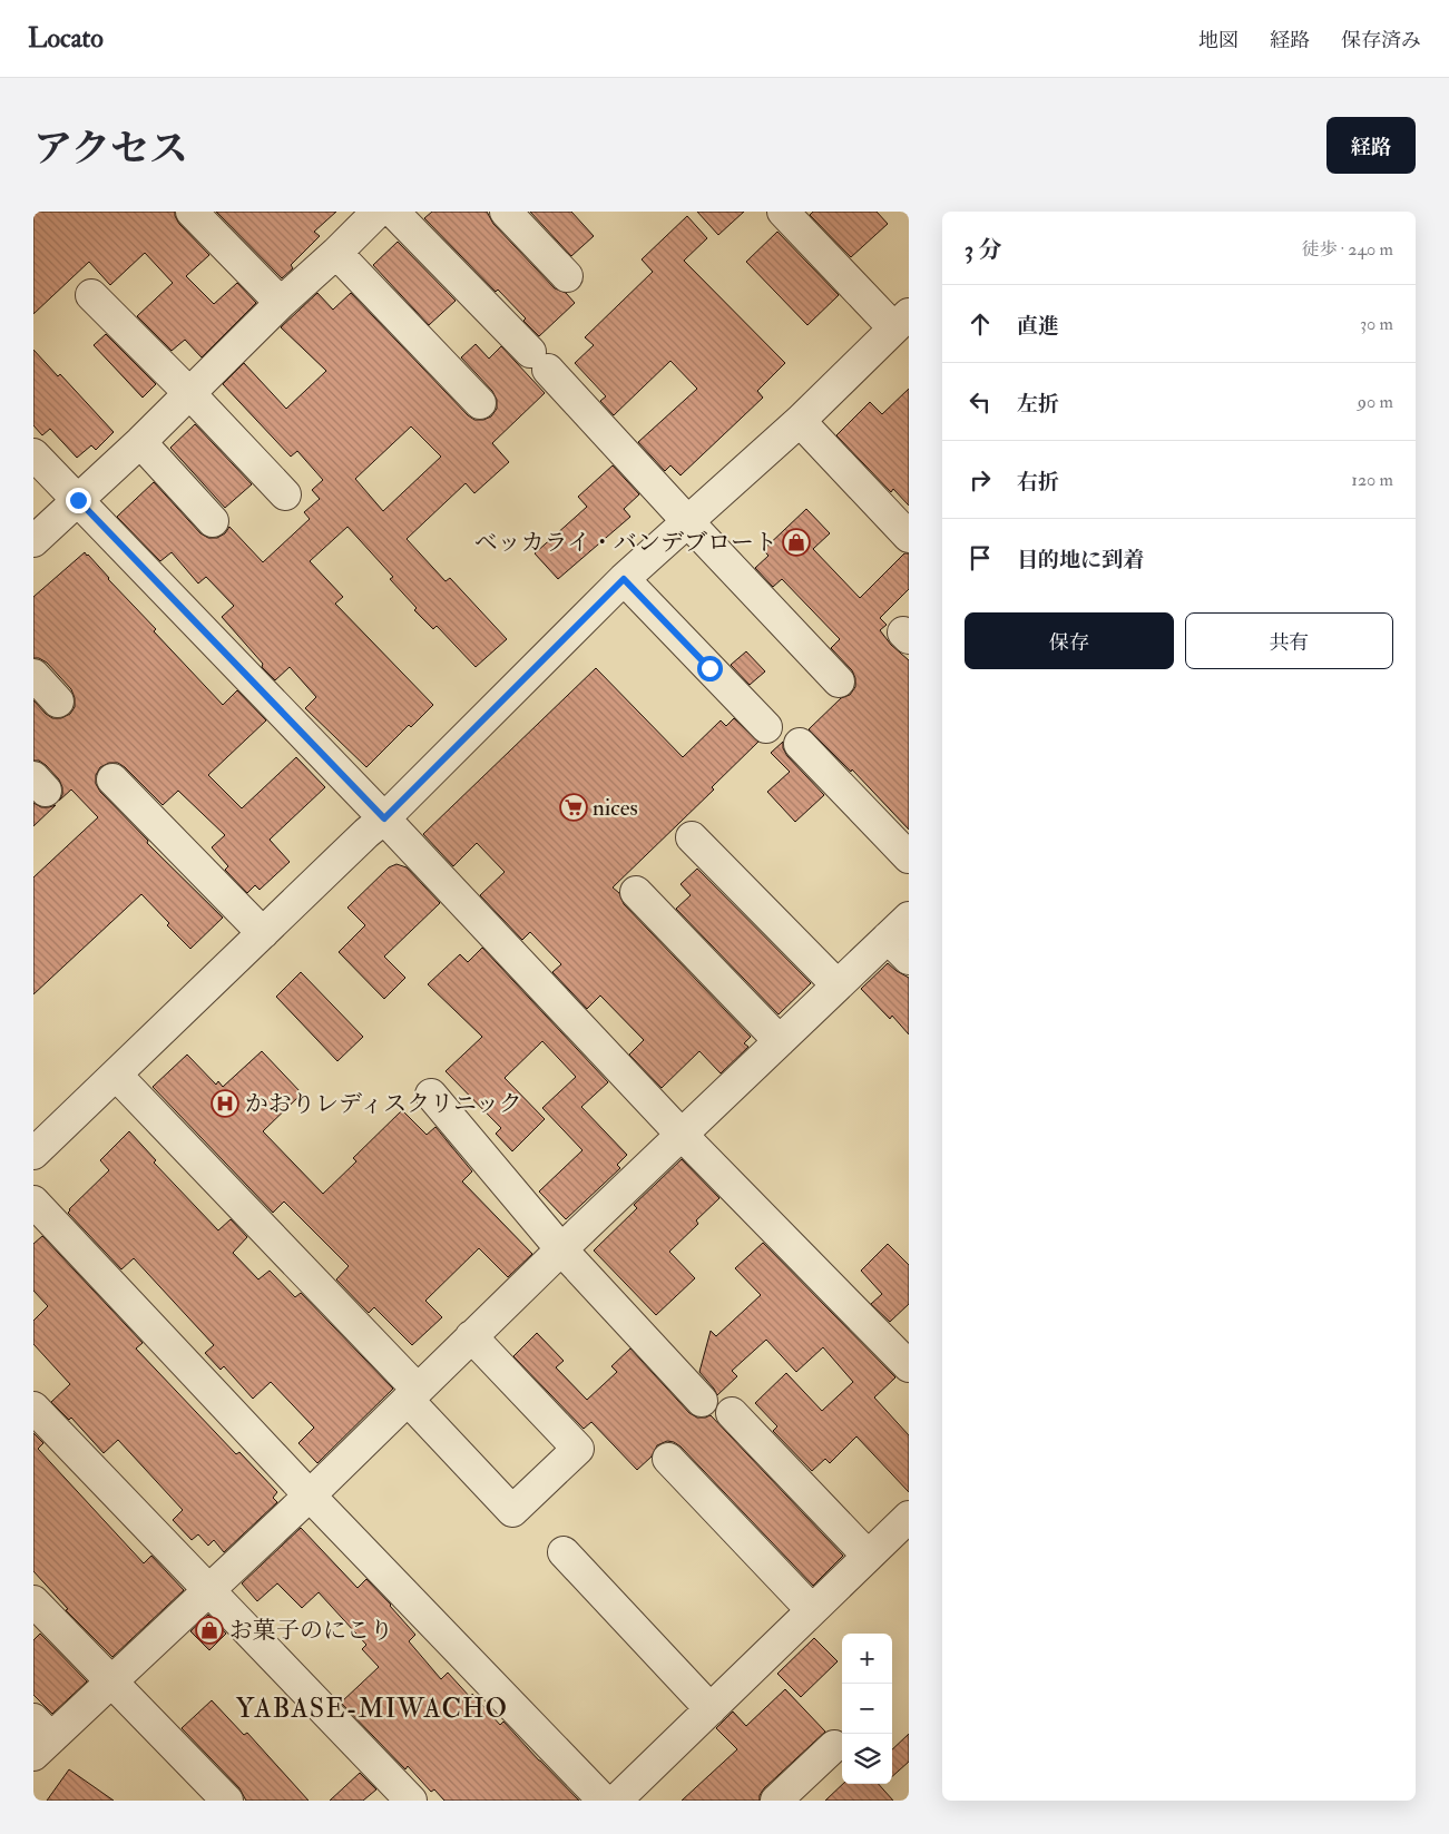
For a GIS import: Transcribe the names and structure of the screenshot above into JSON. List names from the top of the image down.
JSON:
{
  "districts": ["YABASE-MIWACHO"],
  "places": {
    "shop": ["ベッカライ・バンデブロート", "お菓子のにこり"],
    "supermarket": ["nices"],
    "hospital": ["かおりレディスクリニック"]
  },
  "page": {
    "header": "Locato",
    "nav": ["地図", "経路", "保存済み"],
    "title": "アクセス",
    "buttons": [
      "経路",
      ["保存", "共有"]
    ],
    "heading": ["3 分", "徒歩 · 240 m"],
    "list": [
      ["直進", "30 m"],
      ["左折", "90 m"],
      ["右折", "120 m"],
      "目的地に到着"
    ],
    "map_buttons": ["+", "−"]
  }
}
